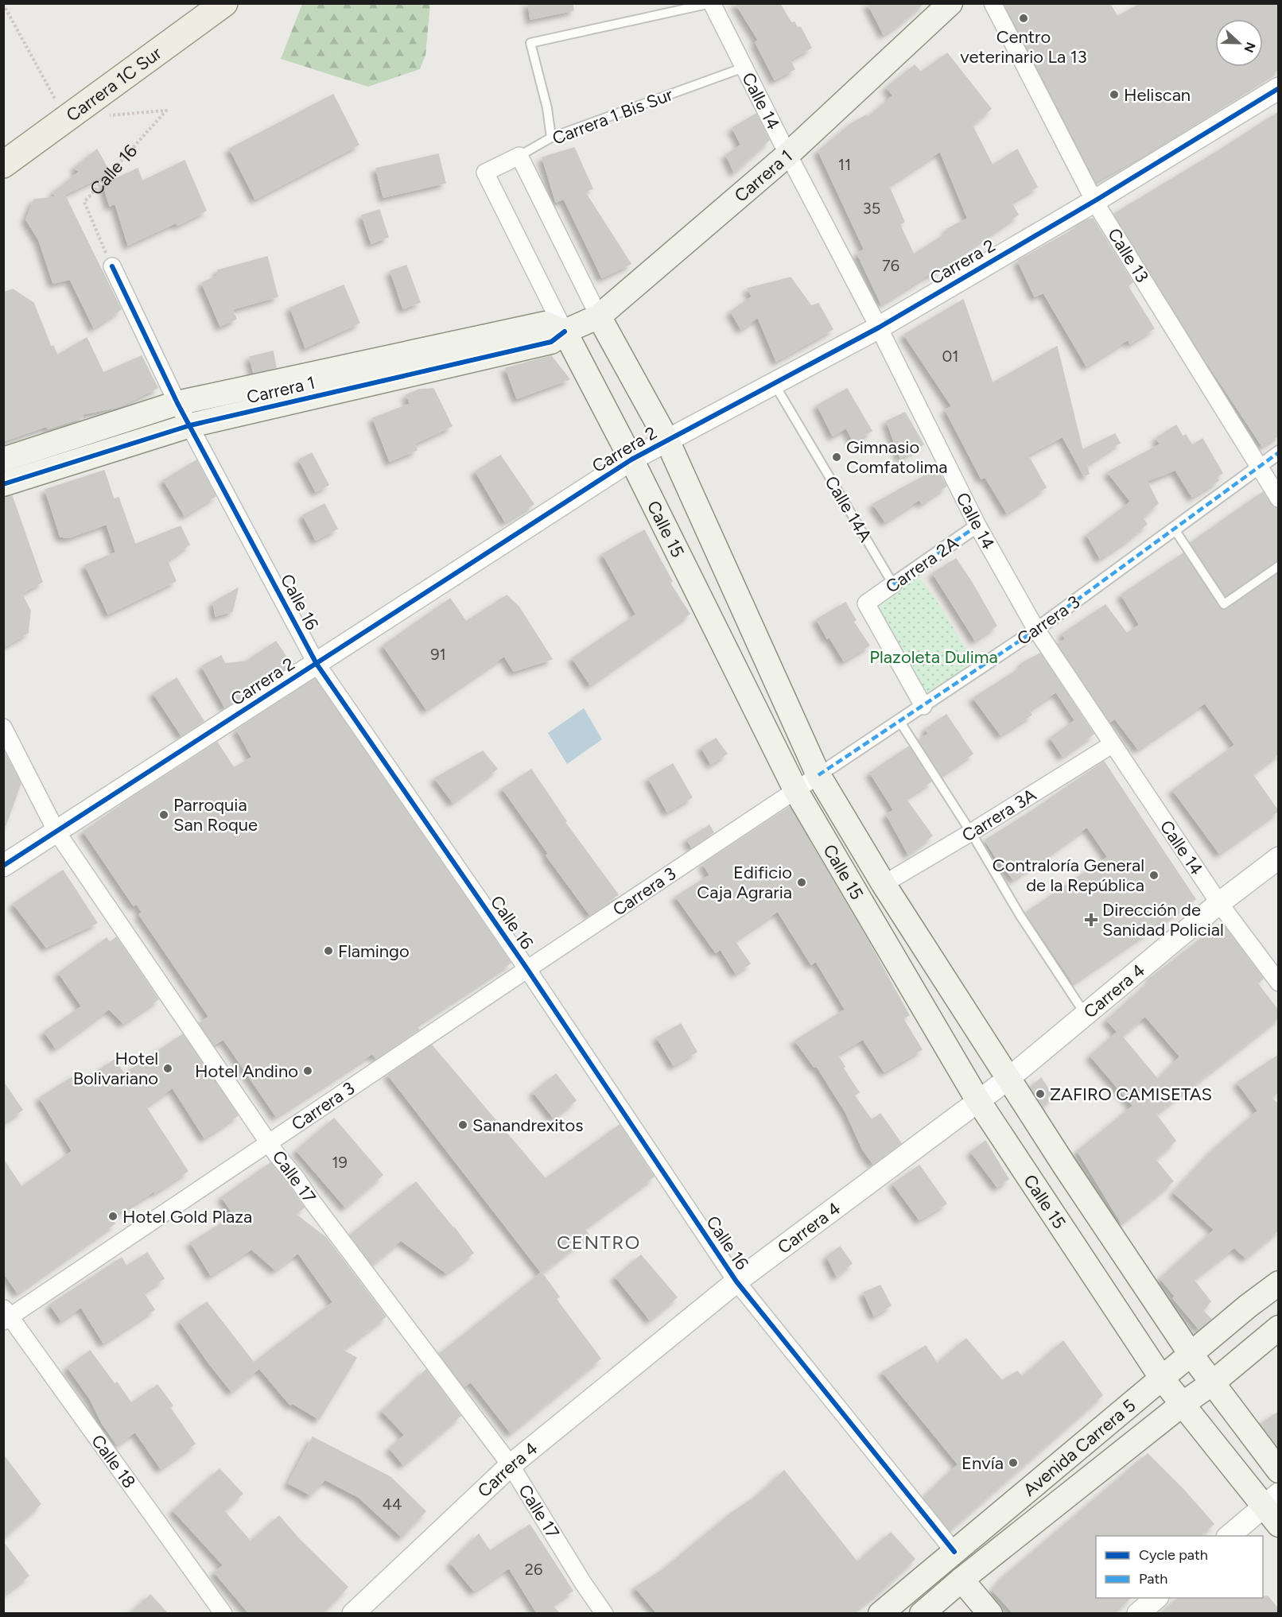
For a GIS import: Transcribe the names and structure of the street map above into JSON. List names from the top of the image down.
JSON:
{
  "streets": {
    "main road": [
      "Carrera 1C Sur",
      "Carrera 1",
      "Calle 15",
      "Avenida Carrera 5"
    ],
    "street": [
      "Calle 14",
      "Carrera 1 Bis Sur",
      "Calle 16",
      "Calle 13",
      "Carrera 2",
      "Carrera 2A",
      "Carrera 3",
      "Carrera 3A",
      "Carrera 4",
      "Calle 17",
      "Calle 18"
    ],
    "lane": ["Calle 14A"]
  },
  "crossings": [
    ["Calle 14", "Carrera 1 Bis Sur"],
    ["Calle 14", "Carrera 1"],
    ["Calle 14", "Carrera 2"],
    ["Calle 14", "Carrera 2A"],
    ["Calle 14", "Carrera 3"],
    ["Calle 14", "Carrera 3A"],
    ["Calle 14", "Carrera 4"],
    ["Carrera 1 Bis Sur", "Calle 15"],
    ["Calle 16", "Carrera 1"],
    ["Calle 16", "Carrera 2"],
    ["Calle 16", "Carrera 3"],
    ["Calle 16", "Carrera 4"],
    ["Calle 16", "Avenida Carrera 5"],
    ["Carrera 1", "Calle 15"],
    ["Calle 13", "Carrera 2"],
    ["Calle 13", "Carrera 3"],
    ["Carrera 2", "Calle 14A"],
    ["Carrera 2", "Calle 15"],
    ["Carrera 2", "Calle 17"],
    ["Calle 14A", "Carrera 2A"],
    ["Calle 15", "Carrera 3"],
    ["Calle 15", "Carrera 3A"],
    ["Calle 15", "Carrera 4"],
    ["Calle 15", "Avenida Carrera 5"],
    ["Carrera 2A", "Carrera 3"],
    ["Carrera 3", "Calle 17"],
    ["Carrera 3", "Calle 18"],
    ["Carrera 4", "Calle 17"]
  ],
  "districts": ["CENTRO"],
  "parks": ["Plazoleta Dulima"],
  "places": {
    "other": [
      "Centro veterinario La 13",
      "Heliscan",
      "Gimnasio Comfatolima",
      "Parroquia San Roque",
      "Contraloría General de la República",
      "Edificio Caja Agraria",
      "Flamingo",
      "Hotel Bolivariano",
      "Hotel Andino",
      "ZAFIRO CAMISETAS",
      "Sanandrexitos",
      "Hotel Gold Plaza",
      "Envía"
    ],
    "health": ["Dirección de Sanidad Policial"]
  },
  "house_numbers": [
    "11",
    "35",
    "76",
    "01",
    "91",
    "19",
    "44",
    "26"
  ],
  "legend": ["Cycle path", "Path"],
  "north": "right"
}
